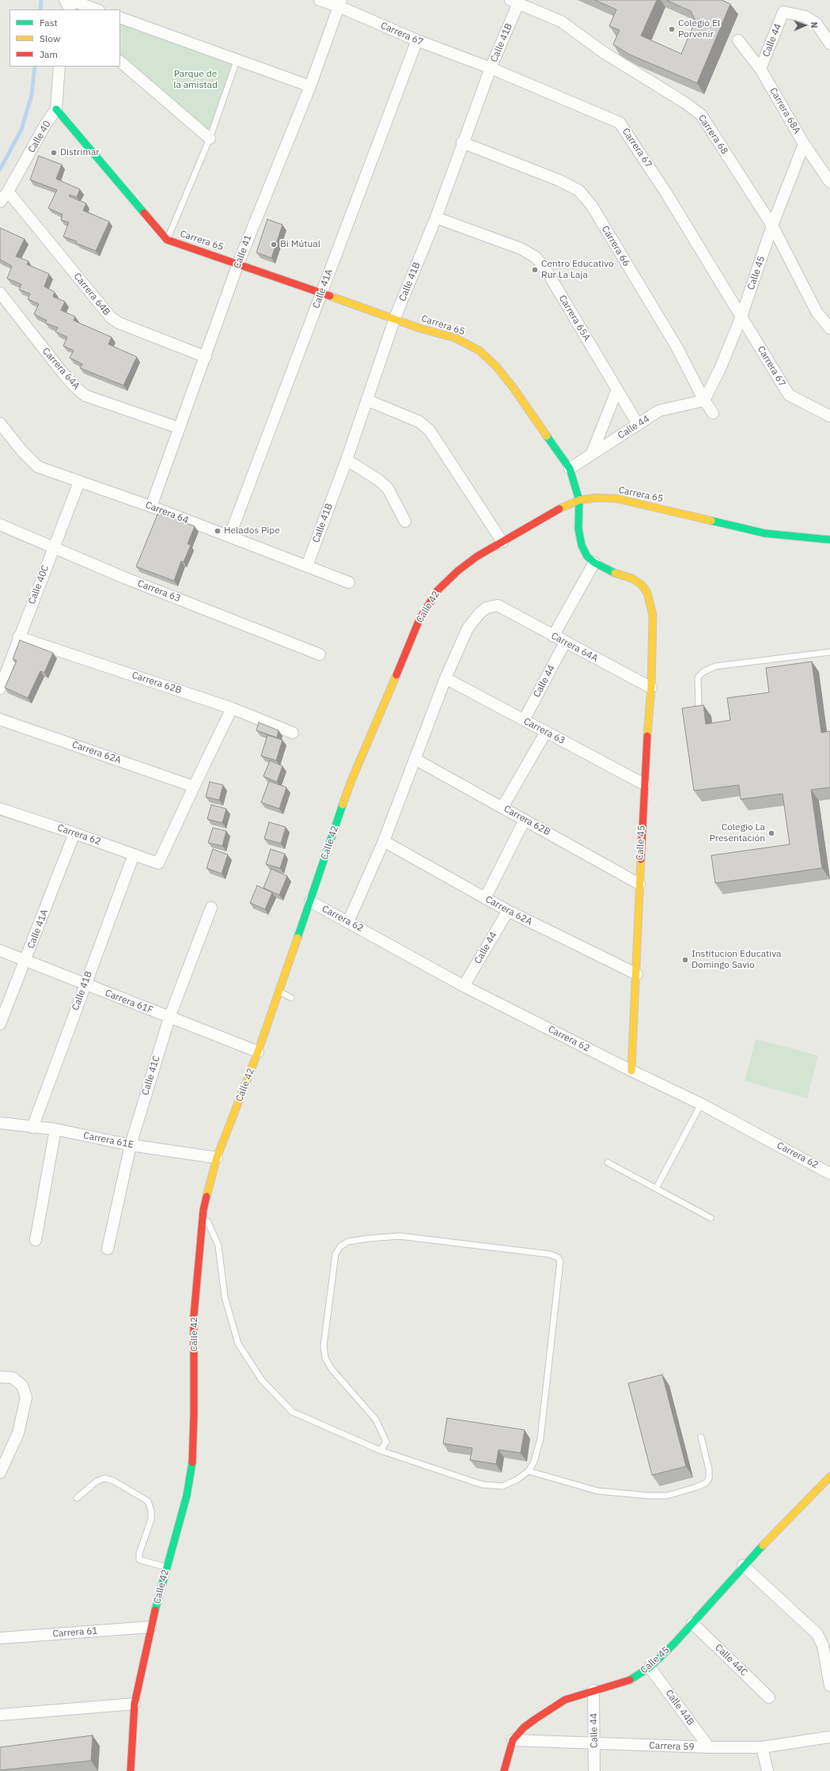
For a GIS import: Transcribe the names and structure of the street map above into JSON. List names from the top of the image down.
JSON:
{
  "streets": {
    "street": [
      "Carrera 67",
      "Calle 44",
      "Calle 41B",
      "Carrera 68A",
      "Carrera 68",
      "Calle 40",
      "Carrera 65",
      "Carrera 66",
      "Calle 41",
      "Calle 45",
      "Calle 41A",
      "Carrera 64B",
      "Carrera 65A",
      "Carrera 64A",
      "Carrera 64",
      "Calle 40C",
      "Carrera 63",
      "Calle 42",
      "Carrera 62B",
      "Carrera 62A",
      "Carrera 62",
      "Carrera 61F",
      "Calle 41C",
      "Carrera 61E",
      "Carrera 61",
      "Calle 44C",
      "Calle 44B",
      "Carrera 59"
    ]
  },
  "crossings": [
    ["Carrera 67", "Calle 41B"],
    ["Carrera 67", "Calle 41"],
    ["Carrera 67", "Calle 45"],
    ["Carrera 67", "Calle 41A"],
    ["Calle 44", "Carrera 68A"],
    ["Calle 44", "Carrera 65"],
    ["Calle 44", "Carrera 66"],
    ["Calle 44", "Calle 45"],
    ["Calle 44", "Carrera 65A"],
    ["Calle 44", "Carrera 64A"],
    ["Calle 44", "Carrera 63"],
    ["Calle 44", "Carrera 62A"],
    ["Calle 44", "Carrera 62"],
    ["Calle 44", "Carrera 59"],
    ["Calle 41B", "Carrera 68"],
    ["Calle 41B", "Carrera 65"],
    ["Calle 41B", "Carrera 66"],
    ["Calle 41B", "Carrera 65A"],
    ["Calle 41B", "Carrera 64"],
    ["Calle 41B", "Carrera 62"],
    ["Calle 41B", "Carrera 61F"],
    ["Calle 41B", "Carrera 61E"],
    ["Carrera 68A", "Calle 45"],
    ["Carrera 68", "Calle 45"],
    ["Calle 40", "Carrera 65"],
    ["Calle 40", "Carrera 64B"],
    ["Carrera 65", "Calle 41"],
    ["Carrera 65", "Calle 41A"],
    ["Carrera 65", "Calle 42"],
    ["Carrera 66", "Calle 45"],
    ["Calle 41", "Carrera 64B"],
    ["Calle 41", "Carrera 64A"],
    ["Calle 41", "Carrera 64"],
    ["Calle 45", "Carrera 64A"],
    ["Calle 45", "Carrera 63"],
    ["Calle 45", "Carrera 62B"],
    ["Calle 45", "Carrera 62A"],
    ["Calle 45", "Carrera 62"],
    ["Calle 45", "Calle 44C"],
    ["Calle 45", "Calle 44B"],
    ["Calle 45", "Carrera 59"],
    ["Calle 41A", "Carrera 64"],
    ["Calle 41A", "Carrera 62"],
    ["Calle 41A", "Carrera 61F"],
    ["Carrera 64A", "Carrera 63"],
    ["Carrera 64", "Calle 40C"],
    ["Calle 40C", "Carrera 63"],
    ["Calle 40C", "Carrera 62B"],
    ["Calle 42", "Carrera 62"],
    ["Calle 42", "Carrera 61F"],
    ["Calle 42", "Carrera 61E"],
    ["Calle 42", "Carrera 61"],
    ["Carrera 62A", "Carrera 62"],
    ["Carrera 61F", "Calle 41C"],
    ["Calle 41C", "Carrera 61E"],
    ["Calle 44B", "Carrera 59"]
  ],
  "parks": ["Parque de la amistad"],
  "places": [
    "Colegio El Porvenir",
    "Distrimar",
    "Bi Mútual",
    "Centro Educativo Rur La Laja",
    "Helados Pipe",
    "Colegio La Presentación",
    "Institucion Educativa Domingo Savio"
  ],
  "legend": ["Fast", "Slow", "Jam"],
  "north": "right"
}
